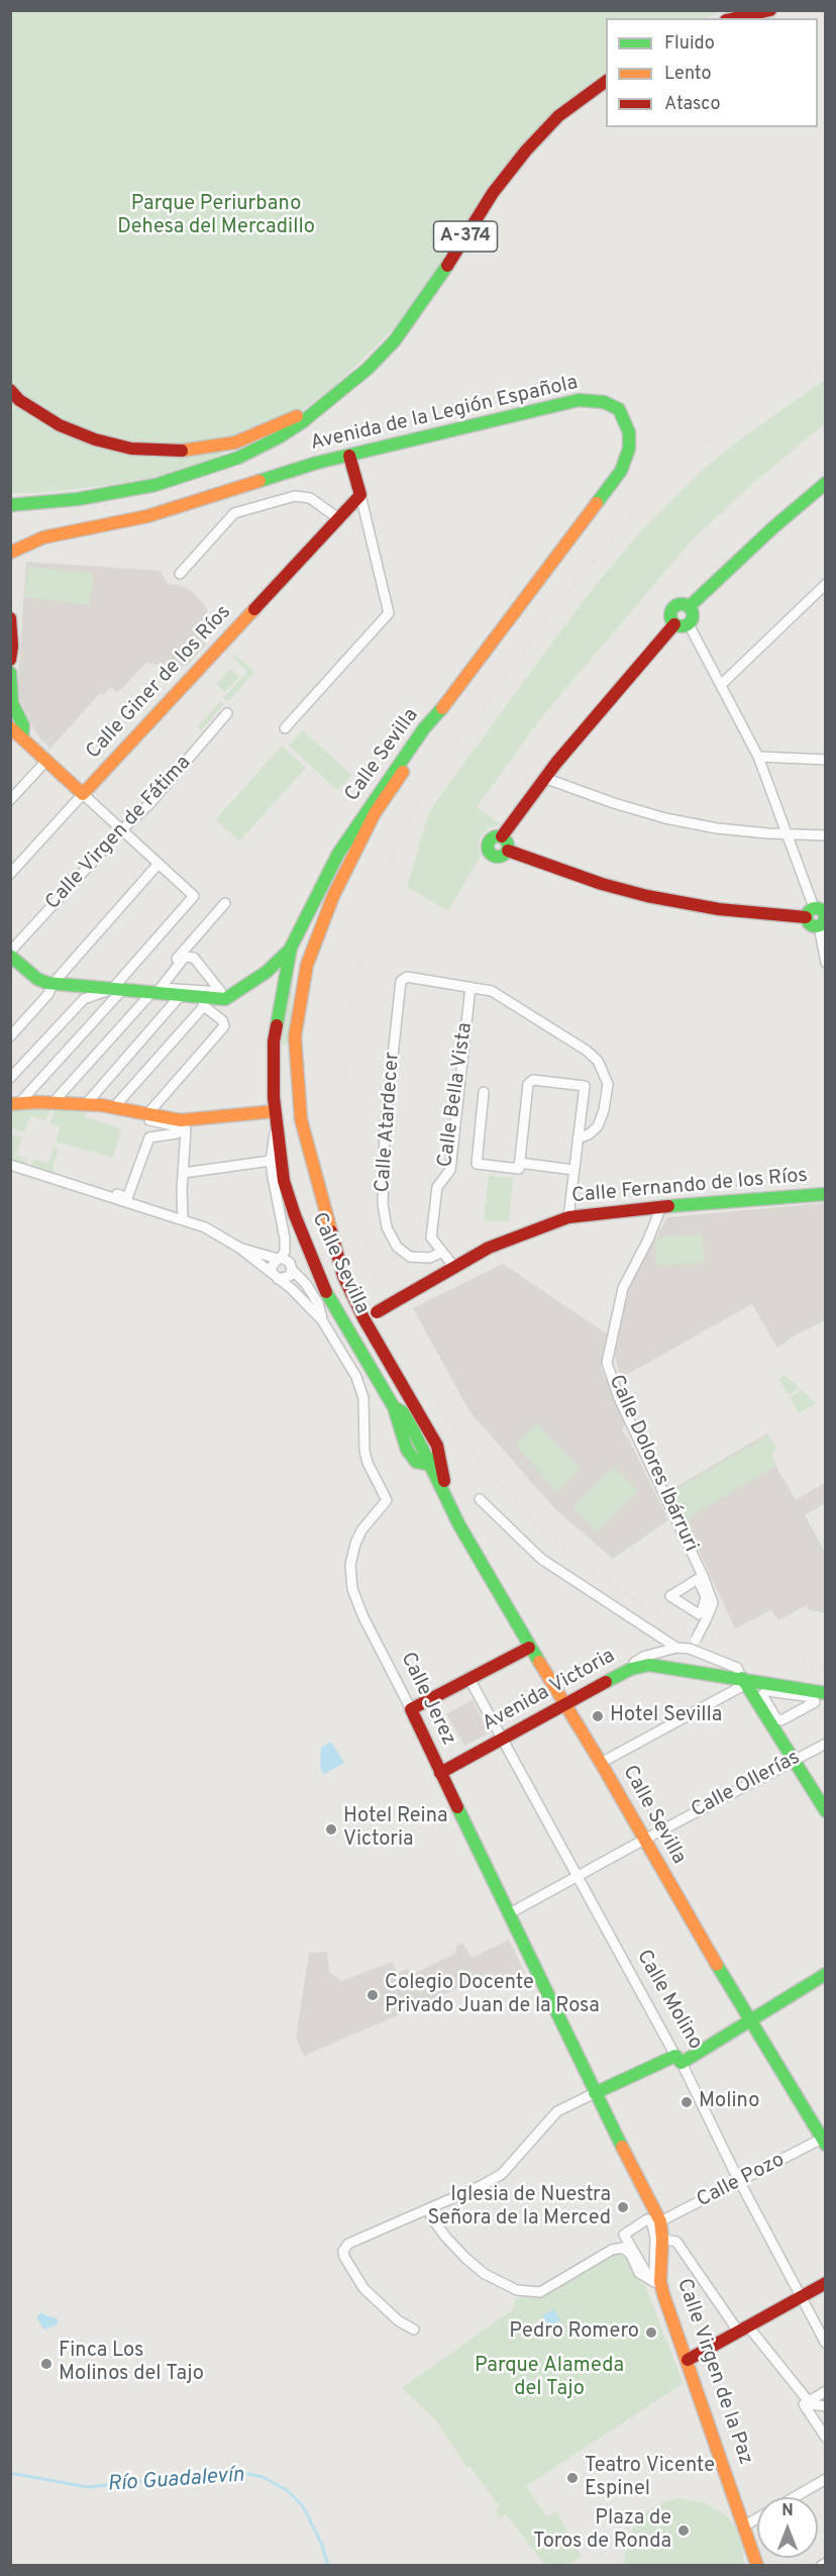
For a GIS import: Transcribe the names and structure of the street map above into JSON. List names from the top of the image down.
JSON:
{
  "streets": {
    "main road": [
      "A-374",
      "Avenida de la Legión Española",
      "Calle Giner de los Ríos",
      "Calle Sevilla",
      "Calle Fernando de los Ríos",
      "Avenida Victoria",
      "Calle Jerez",
      "Calle Virgen de la Paz"
    ],
    "street": [
      "Calle Virgen de Fátima",
      "Calle Bella Vista",
      "Calle Atardecer",
      "Calle Dolores Ibárruri",
      "Calle Ollerías",
      "Calle Molino",
      "Calle Pozo"
    ]
  },
  "crossings": [
    ["Avenida de la Legión Española", "Calle Sevilla"],
    ["Calle Sevilla", "Calle Fernando de los Ríos"],
    ["Calle Sevilla", "Avenida Victoria"],
    ["Calle Sevilla", "Calle Ollerías"],
    ["Calle Sevilla", "Calle Pozo"],
    ["Calle Bella Vista", "Calle Atardecer"],
    ["Calle Bella Vista", "Calle Fernando de los Ríos"],
    ["Calle Fernando de los Ríos", "Calle Dolores Ibárruri"],
    ["Avenida Victoria", "Calle Jerez"],
    ["Avenida Victoria", "Calle Molino"],
    ["Calle Jerez", "Calle Ollerías"],
    ["Calle Jerez", "Calle Virgen de la Paz"],
    ["Calle Ollerías", "Calle Molino"],
    ["Calle Molino", "Calle Pozo"],
    ["Calle Pozo", "Calle Virgen de la Paz"]
  ],
  "water": ["Río Guadalevín"],
  "parks": ["Parque Periurbano Dehesa del Mercadillo", "Parque Alameda del Tajo"],
  "places": [
    "Hotel Sevilla",
    "Hotel Reina Victoria",
    "Colegio Docente Privado Juan de la Rosa",
    "Molino",
    "Iglesia de Nuestra Señora de la Merced",
    "Pedro Romero",
    "Finca Los Molinos del Tajo",
    "Teatro Vicente Espinel",
    "Plaza de Toros de Ronda"
  ],
  "legend": ["Fluido", "Lento", "Atasco"],
  "north": "top"
}
